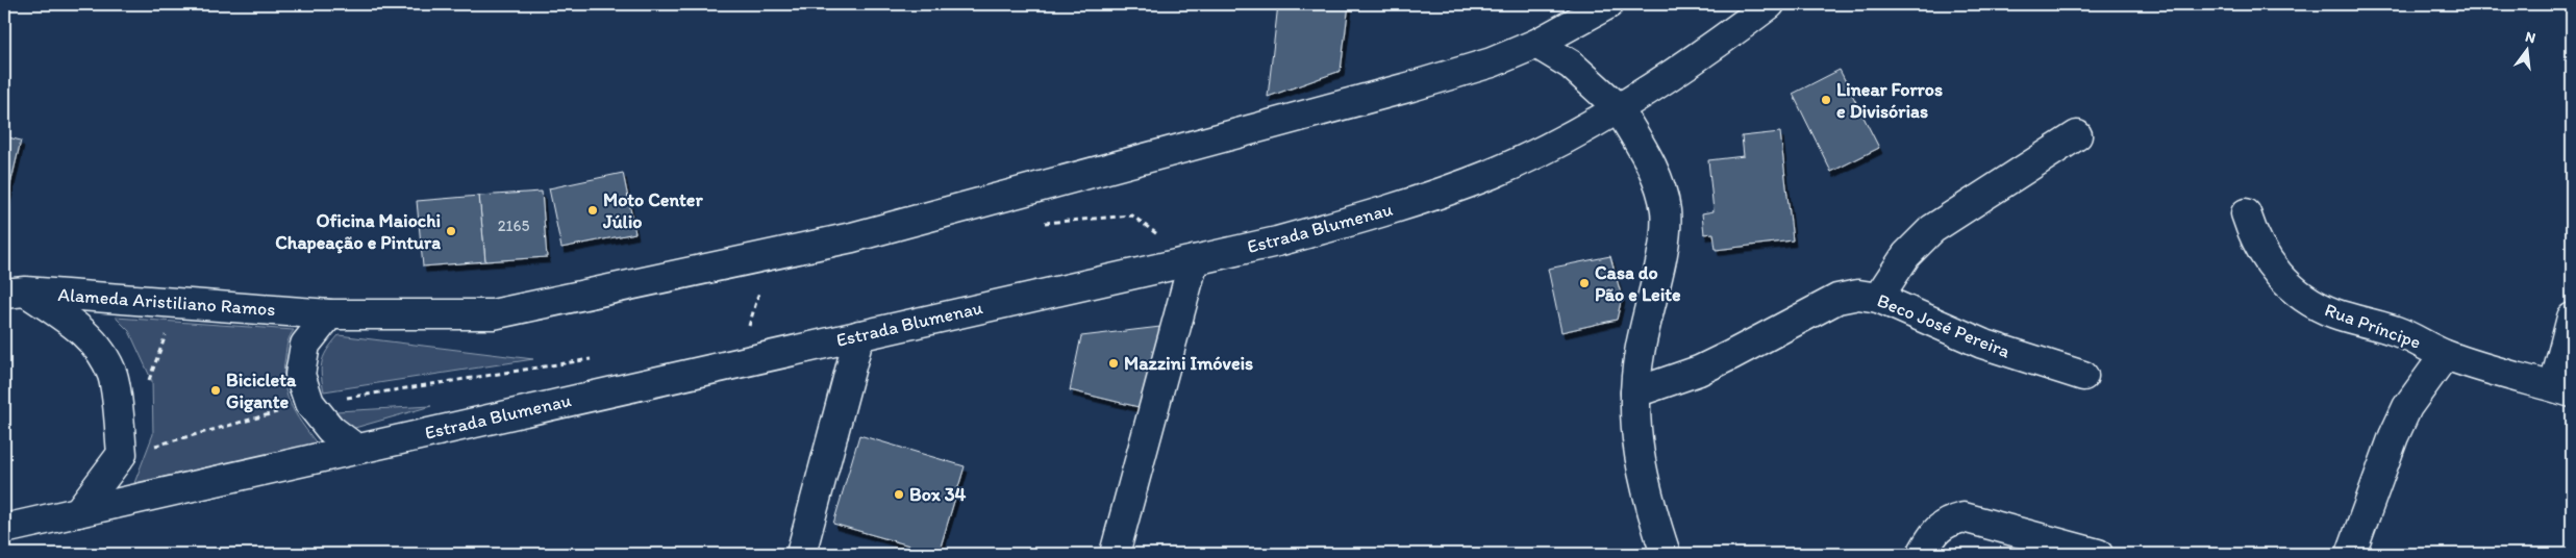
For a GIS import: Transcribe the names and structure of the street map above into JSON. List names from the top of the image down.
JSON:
{
  "streets": {
    "main road": [
      "Estrada Blumenau",
      "Alameda Aristiliano Ramos",
      "Beco José Pereira",
      "Rua Príncipe"
    ]
  },
  "places": [
    "Linear Forros e Divisórias",
    "Moto Center Júlio",
    "Oficina Maiochi Chapeação e Pintura",
    "Casa do Pão e Leite",
    "Mazzini Imóveis",
    "Bicicleta Gigante",
    "Box 34"
  ],
  "house_numbers": ["2165"],
  "north": "top"
}
